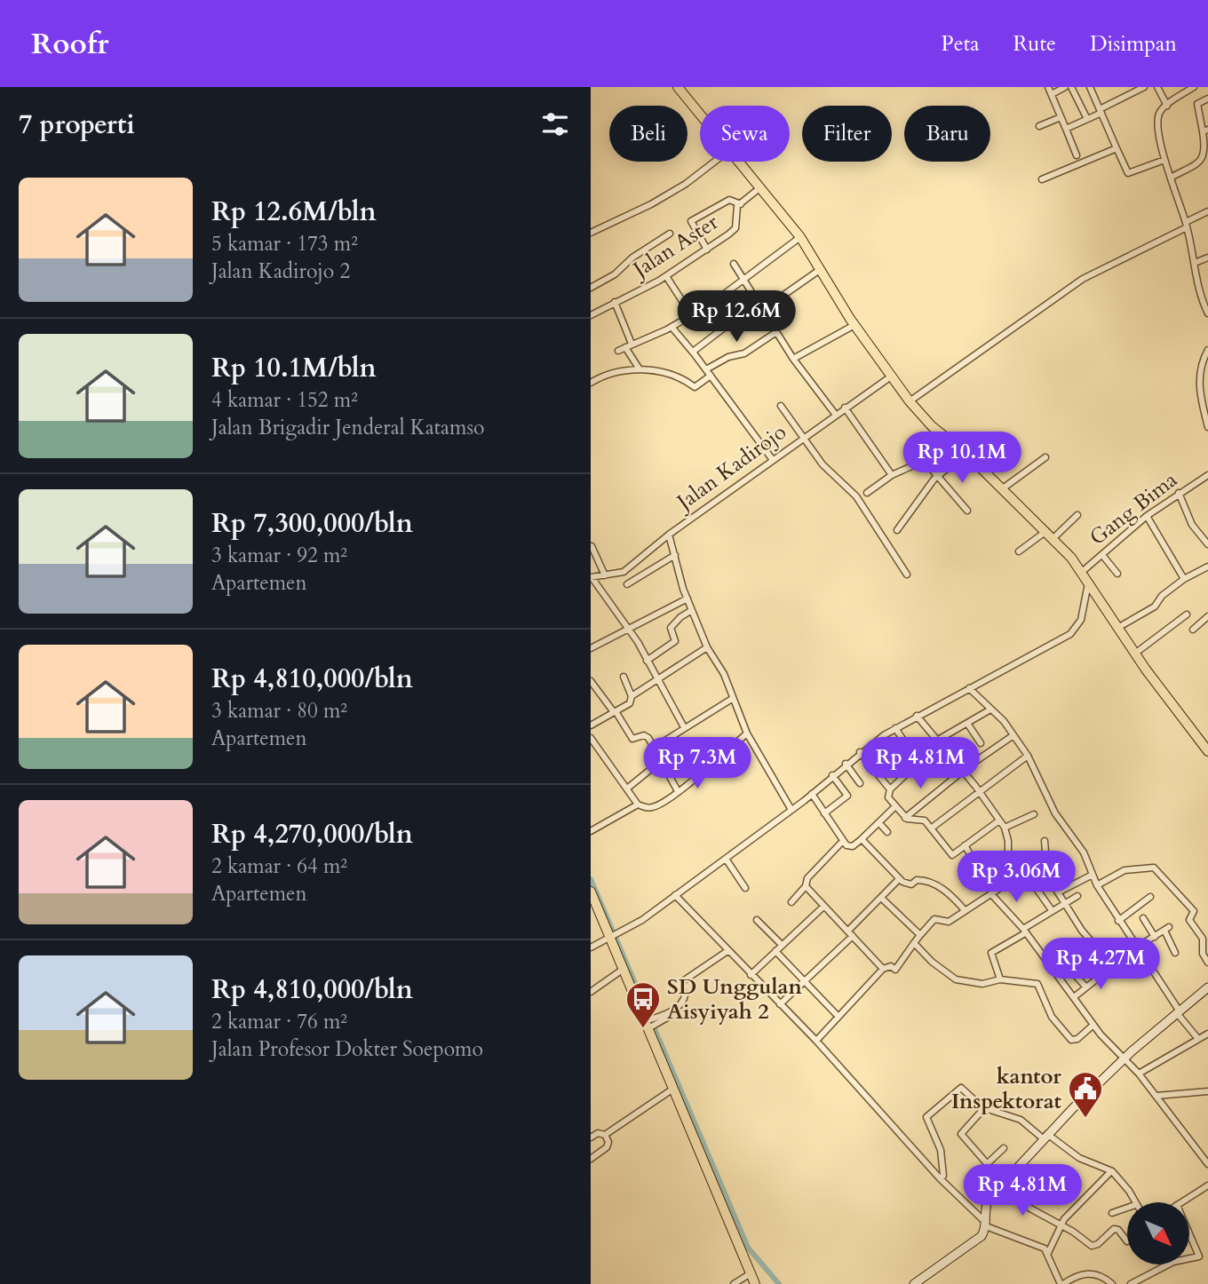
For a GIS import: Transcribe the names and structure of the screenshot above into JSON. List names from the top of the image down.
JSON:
{
  "streets": {
    "street": ["Jalan Aster", "Jalan Kadirojo", "Gang Bima"]
  },
  "places": {
    "bus stop": ["SD Unggulan Aisyiyah 2"],
    "public building": ["kantor Inspektorat"]
  },
  "north": "bottom right",
  "page": {
    "header": "Roofr",
    "nav": ["Peta", "Rute", "Disimpan"],
    "heading": "7 properti",
    "chip": [
      "Beli",
      "Sewa",
      "Filter",
      "Baru"
    ],
    "list": [
      {
        "name": "Rp 12.6M/bln",
        "note": "5 kamar · 173 m² · Jalan Kadirojo 2"
      },
      {
        "name": "Rp 10.1M/bln",
        "note": "4 kamar · 152 m² · Jalan Brigadir Jenderal Katamso"
      },
      {
        "name": "Rp 7,300,000/bln",
        "note": "3 kamar · 92 m² · Apartemen"
      },
      {
        "name": "Rp 4,810,000/bln",
        "note": "3 kamar · 80 m² · Apartemen"
      },
      {
        "name": "Rp 4,270,000/bln",
        "note": "2 kamar · 64 m² · Apartemen"
      },
      {
        "name": "Rp 4,810,000/bln",
        "note": "2 kamar · 76 m² · Jalan Profesor Dokter Soepomo"
      }
    ],
    "price": [
      "Rp 12.6M",
      "Rp 10.1M",
      "Rp 7.3M",
      "Rp 4.81M",
      "Rp 3.06M",
      "Rp 4.27M",
      "Rp 4.81M"
    ]
  }
}
